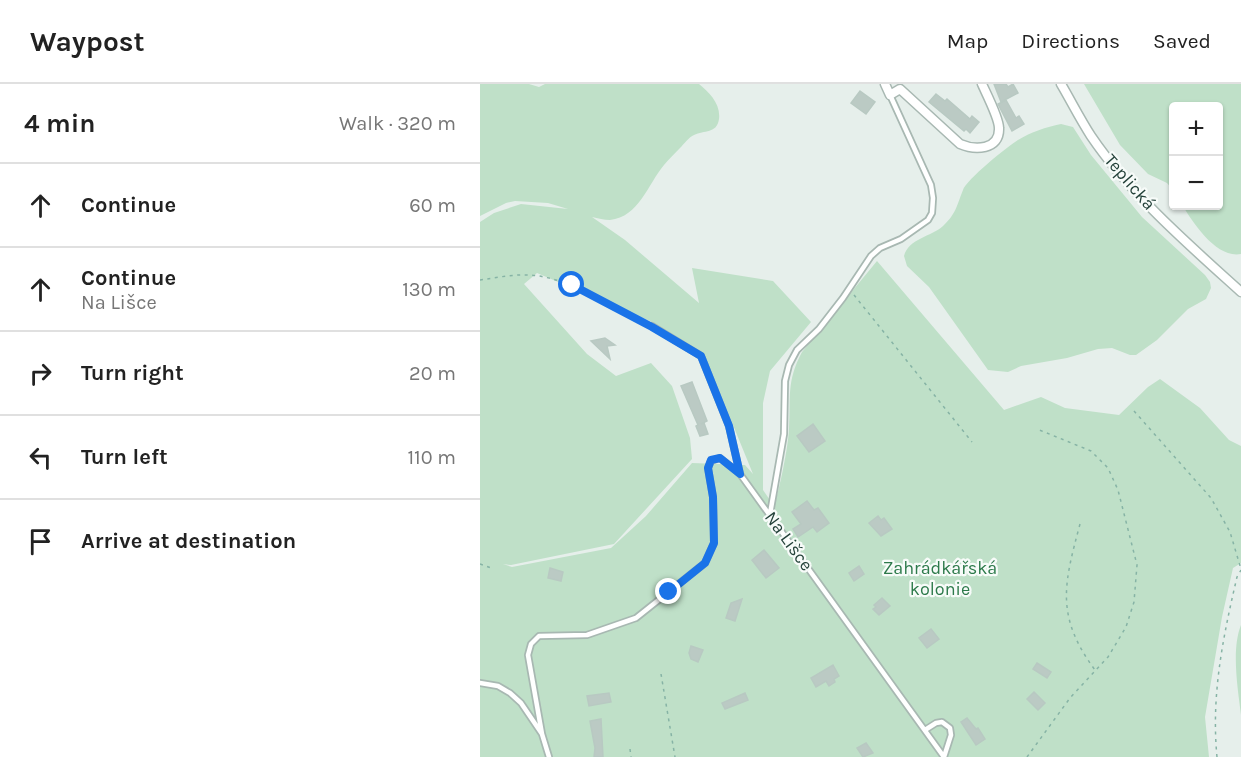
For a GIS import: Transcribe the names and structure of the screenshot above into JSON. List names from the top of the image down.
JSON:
{
  "streets": {
    "street": ["Teplická"],
    "lane": ["Na Lišce"]
  },
  "parks": ["Zahrádkářská kolonie"],
  "page": {
    "header": "Waypost",
    "nav": ["Map", "Directions", "Saved"],
    "heading": ["4 min", "Walk · 320 m"],
    "map_buttons": ["+", "−"],
    "list": [
      ["Continue", "60 m"],
      ["Continue", "Na Lišce", "130 m"],
      ["Turn right", "20 m"],
      ["Turn left", "110 m"],
      "Arrive at destination"
    ]
  }
}
